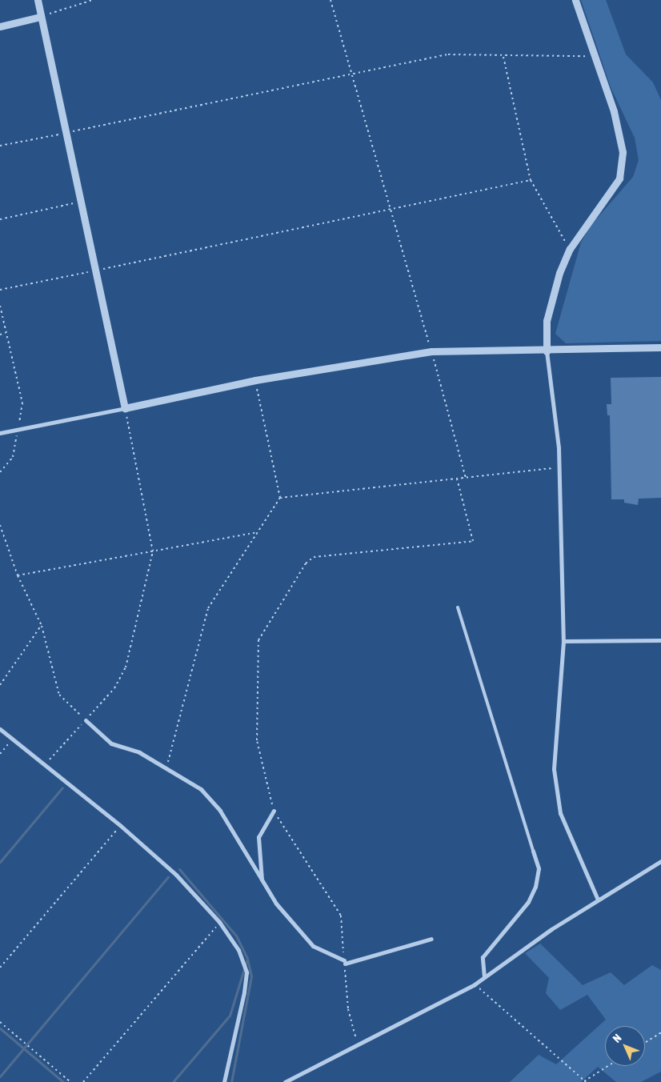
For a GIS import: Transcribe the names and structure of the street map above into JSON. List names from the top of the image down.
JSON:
{
  "north": "top left"
}
